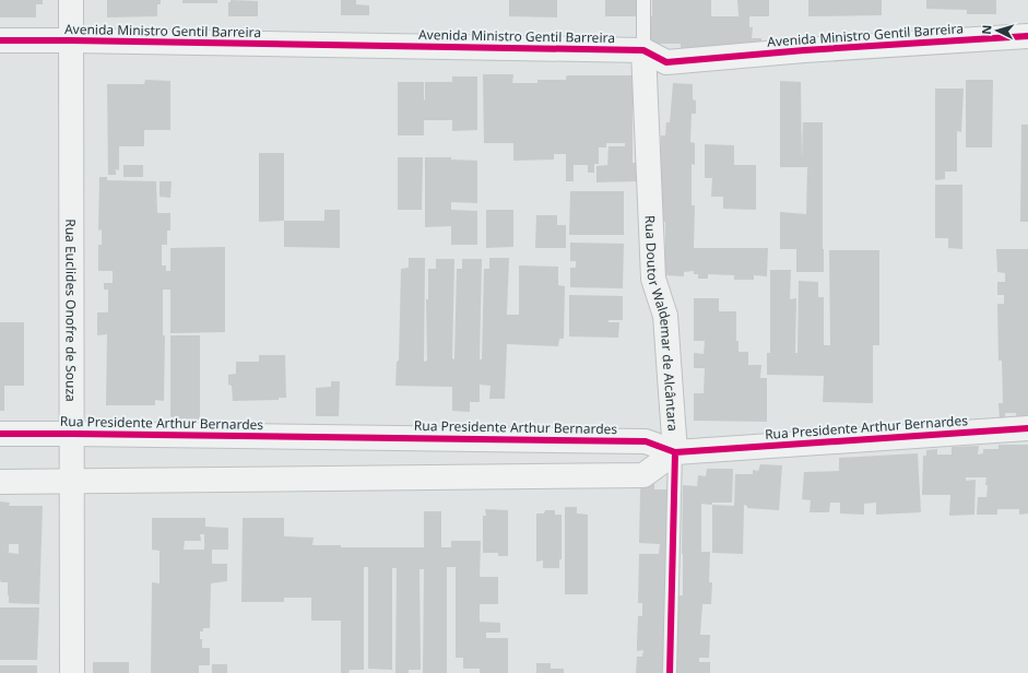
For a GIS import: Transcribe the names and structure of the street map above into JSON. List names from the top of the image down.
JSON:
{
  "streets": {
    "street": [
      "Avenida Ministro Gentil Barreira",
      "Rua Euclides Onofre de Souza",
      "Rua Doutor Waldemar de Alcântara",
      "Rua Presidente Arthur Bernardes"
    ]
  },
  "crossings": [
    ["Avenida Ministro Gentil Barreira", "Rua Euclides Onofre de Souza"],
    ["Avenida Ministro Gentil Barreira", "Rua Doutor Waldemar de Alcântara"],
    ["Rua Euclides Onofre de Souza", "Rua Presidente Arthur Bernardes"],
    ["Rua Doutor Waldemar de Alcântara", "Rua Presidente Arthur Bernardes"]
  ],
  "north": "left"
}
